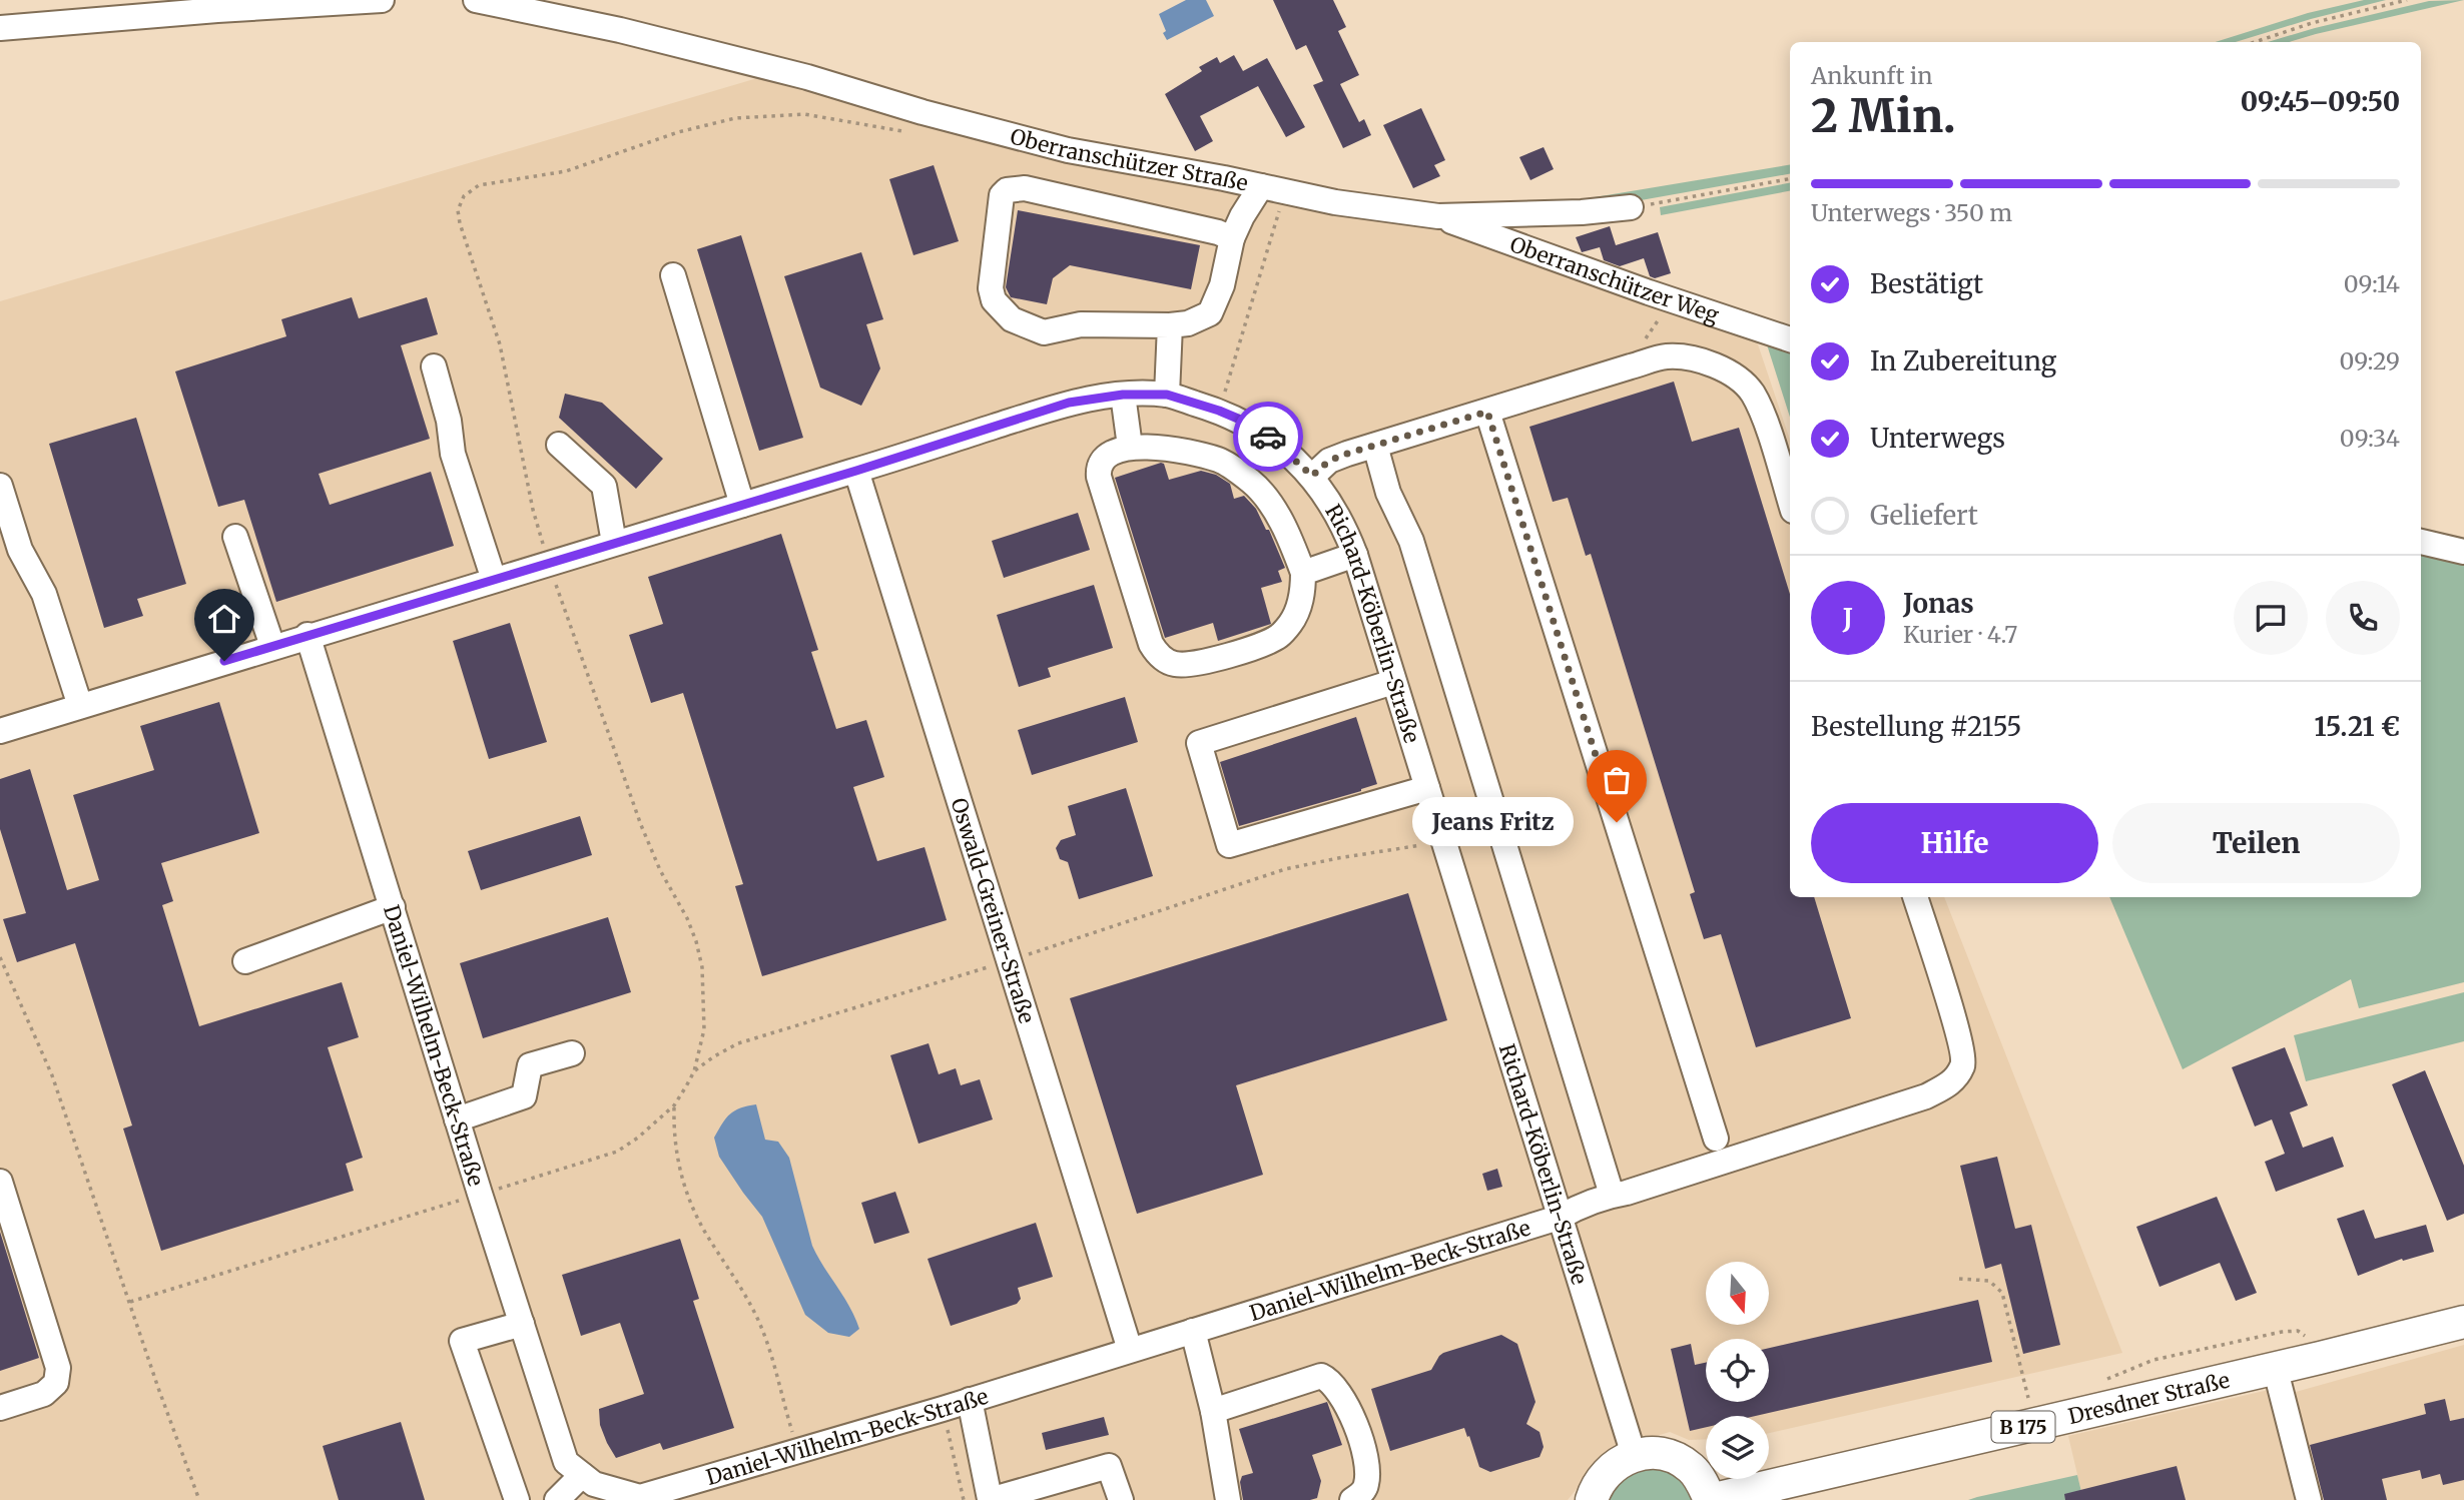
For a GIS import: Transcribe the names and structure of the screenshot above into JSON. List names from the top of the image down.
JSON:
{
  "streets": {
    "main road": ["Dresdner Straße", "B 175"],
    "street": [
      "Oberranschützer Straße",
      "Oberranschützer Weg",
      "Richard-Köberlin-Straße",
      "Oswald-Greiner-Straße",
      "Daniel-Wilhelm-Beck-Straße"
    ]
  },
  "crossings": [
    ["Oberranschützer Straße", "Oberranschützer Weg"],
    ["Richard-Köberlin-Straße", "Oswald-Greiner-Straße"],
    ["Richard-Köberlin-Straße", "Daniel-Wilhelm-Beck-Straße"],
    ["Richard-Köberlin-Straße", "Dresdner Straße"],
    ["Oswald-Greiner-Straße", "Daniel-Wilhelm-Beck-Straße"]
  ],
  "places": ["Jeans Fritz"],
  "north": "bottom",
  "page": {
    "heading": ["2 Min.", "Ankunft in", "09:45–09:50"],
    "panel": [
      "Jonas",
      "Kurier · 4.7",
      "Bestellung #2155",
      "15.21 €"
    ],
    "bar": "Unterwegs · 350 m",
    "list": [
      ["Bestätigt", "09:14"],
      ["In Zubereitung", "09:29"],
      ["Unterwegs", "09:34"],
      "Geliefert"
    ],
    "round": "J",
    "buttons": ["Hilfe", "Teilen"],
    "bubble": "Jeans Fritz"
  }
}
